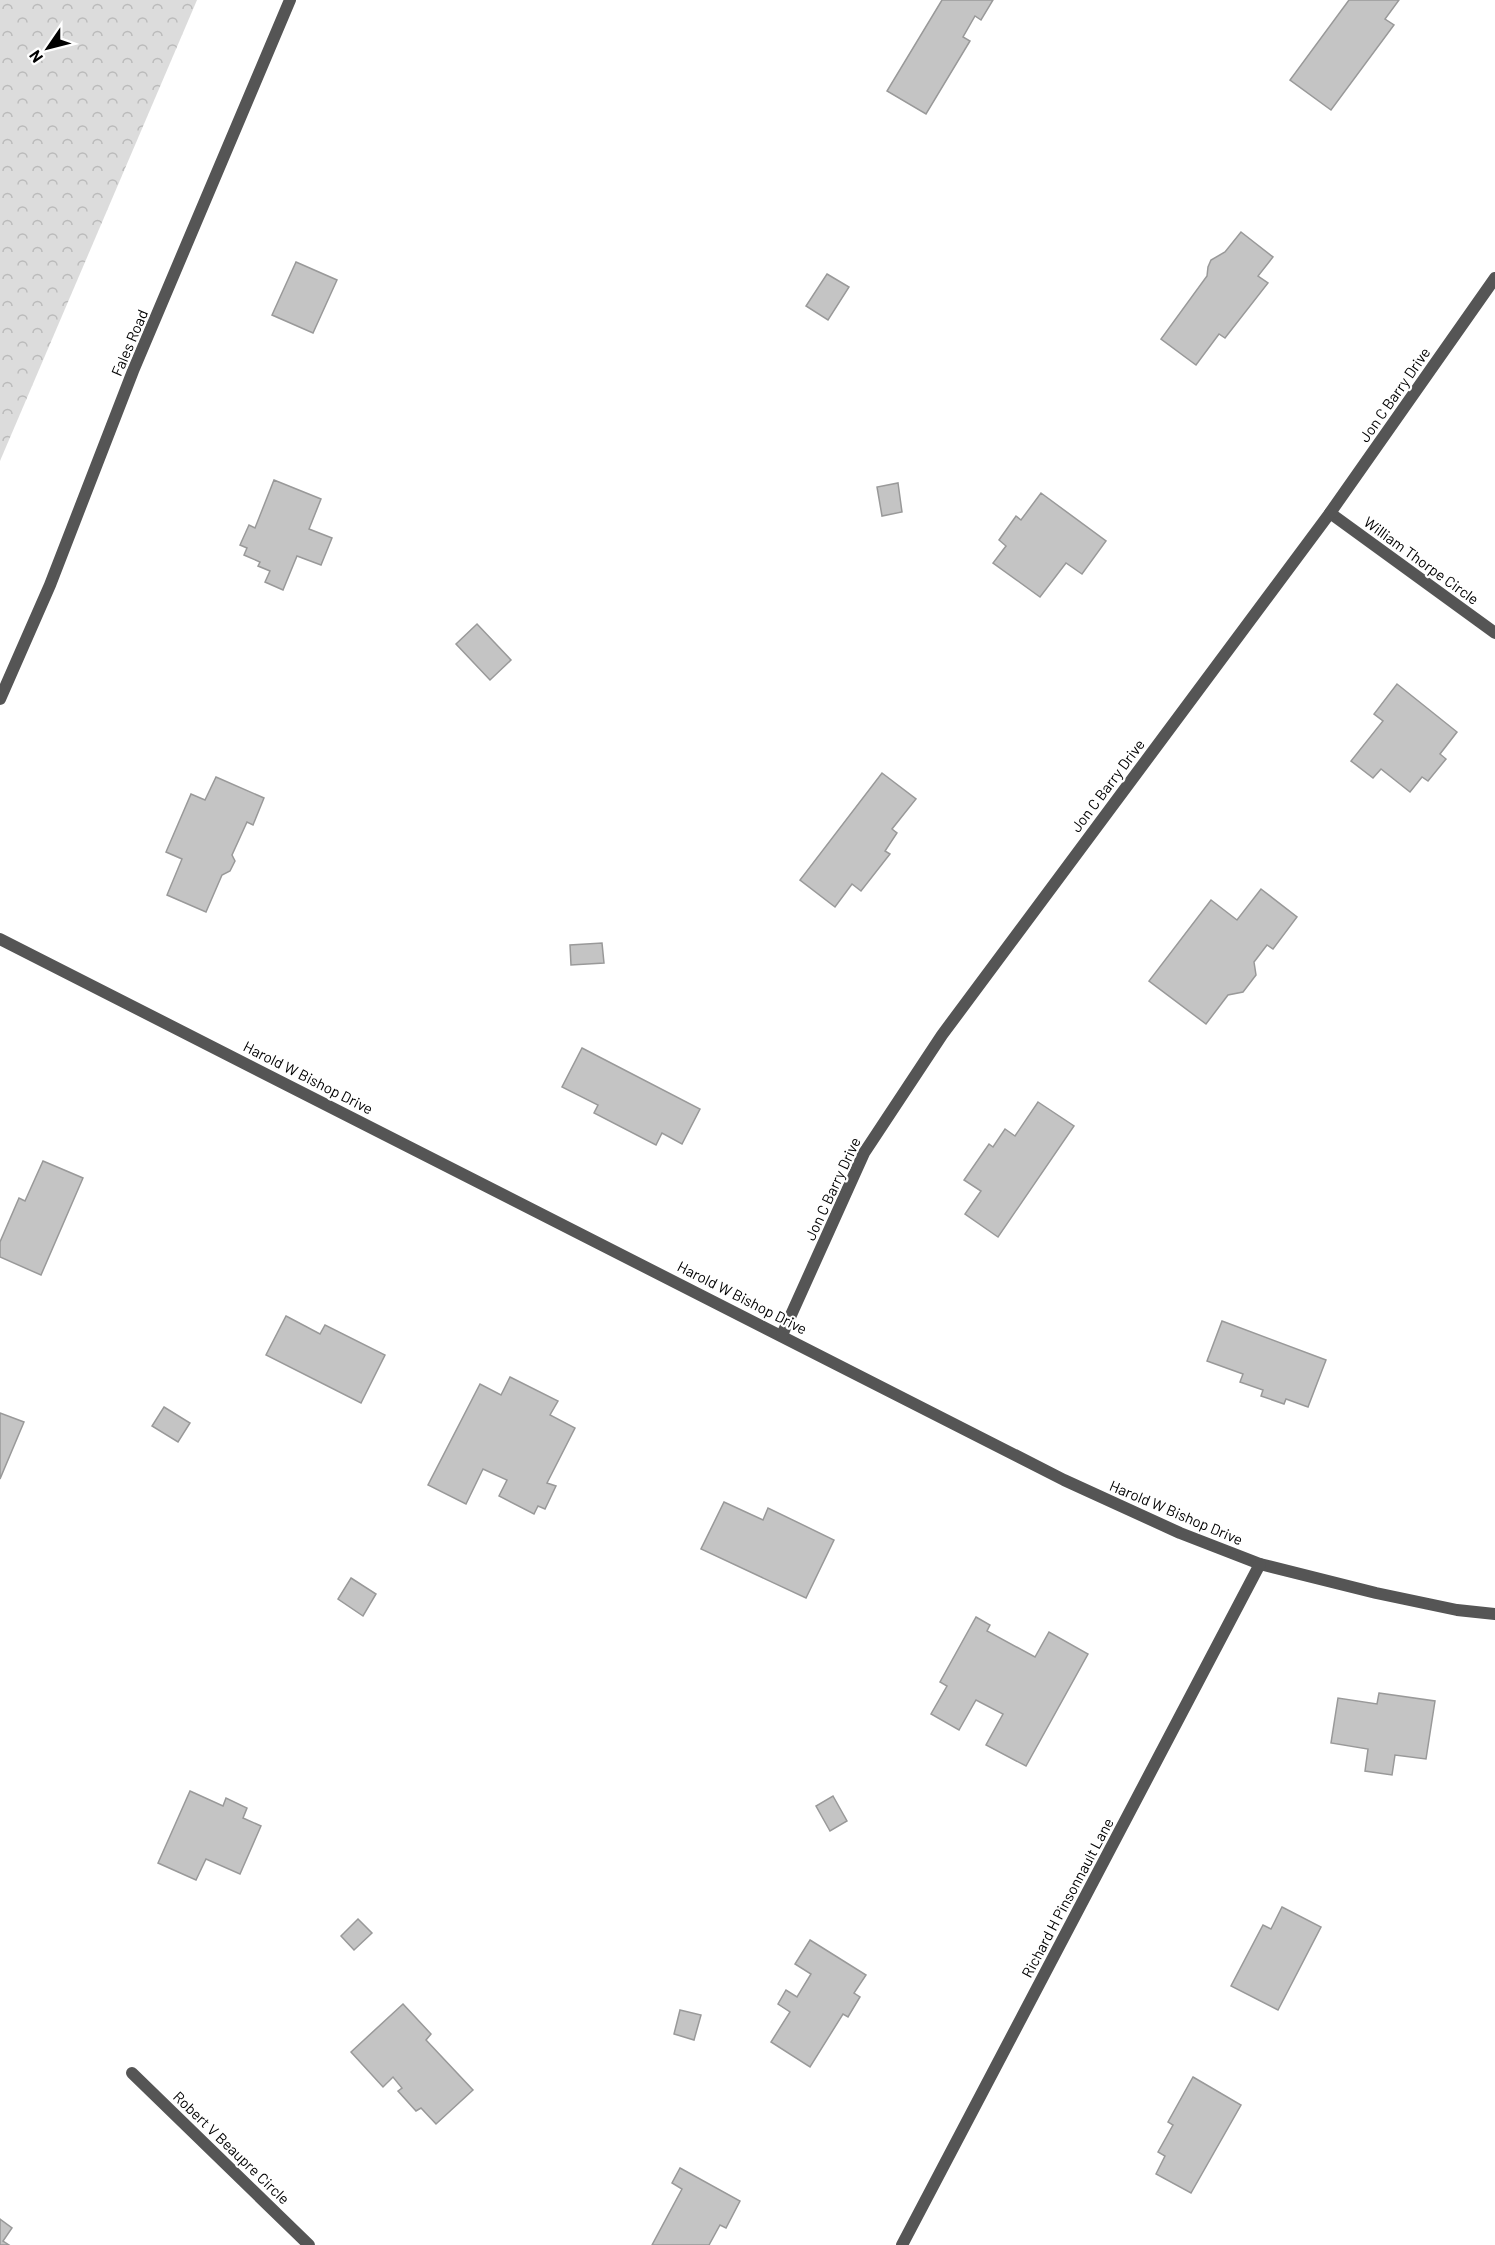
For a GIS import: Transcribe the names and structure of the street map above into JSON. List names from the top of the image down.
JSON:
{
  "streets": {
    "street": [
      "Fales Road",
      "Jon C Barry Drive",
      "William Thorpe Circle",
      "Harold W Bishop Drive",
      "Richard H Pinsonnault Lane",
      "Robert V Beaupre Circle"
    ]
  },
  "crossings": [
    ["Jon C Barry Drive", "William Thorpe Circle"],
    ["Jon C Barry Drive", "Harold W Bishop Drive"],
    ["Harold W Bishop Drive", "Richard H Pinsonnault Lane"]
  ],
  "north": "bottom left"
}
